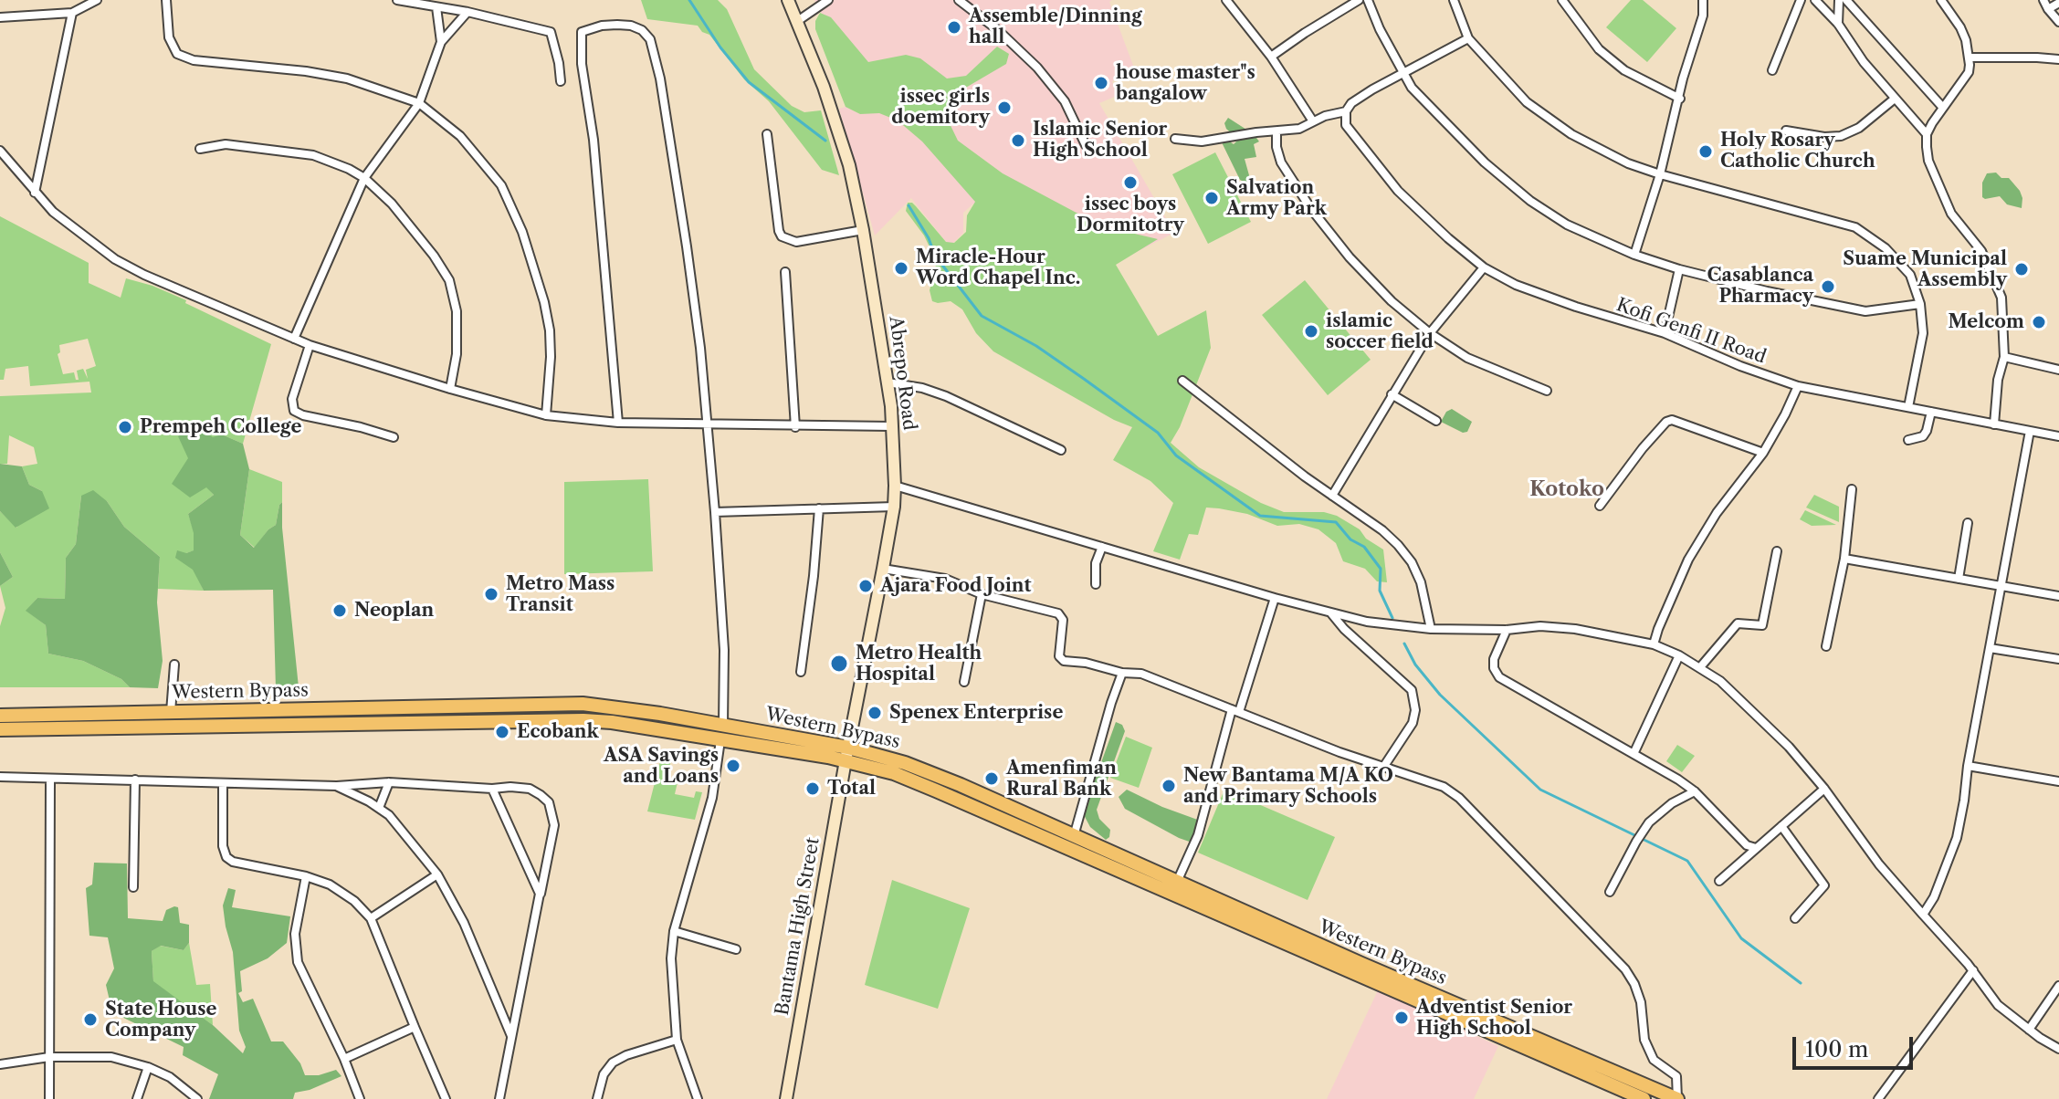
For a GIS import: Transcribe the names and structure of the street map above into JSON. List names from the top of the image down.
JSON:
{
  "streets": {
    "highway": ["Western Bypass"],
    "main road": ["Abrepo Road", "Bantama High Street"],
    "street": ["Kofi Genfi II Road"]
  },
  "crossings": [
    ["Abrepo Road", "Western Bypass"],
    ["Abrepo Road", "Bantama High Street"],
    ["Western Bypass", "Bantama High Street"]
  ],
  "districts": ["Kotoko"],
  "places": [
    "Assemble/Dinning hall",
    "house master\"s bangalow",
    "issec girls doemitory",
    "Islamic Senior High School",
    "Holy Rosary Catholic Church",
    "issec boys Dormitotry",
    "Salvation Army Park",
    "Miracle-Hour Word Chapel Inc.",
    "Suame Municipal Assembly",
    "Casablanca Pharmacy",
    "Melcom",
    "islamic soccer field",
    "Prempeh College",
    "Ajara Food Joint",
    "Metro Mass Transit",
    "Neoplan",
    "Metro Health Hospital",
    "Spenex Enterprise",
    "Ecobank",
    "ASA Savings and Loans",
    "Amenfiman Rural Bank",
    "New Bantama M/A KO and Primary Schools",
    "Total",
    "Adventist Senior High School",
    "State House Company"
  ],
  "scale_bar": "100 m"
}
